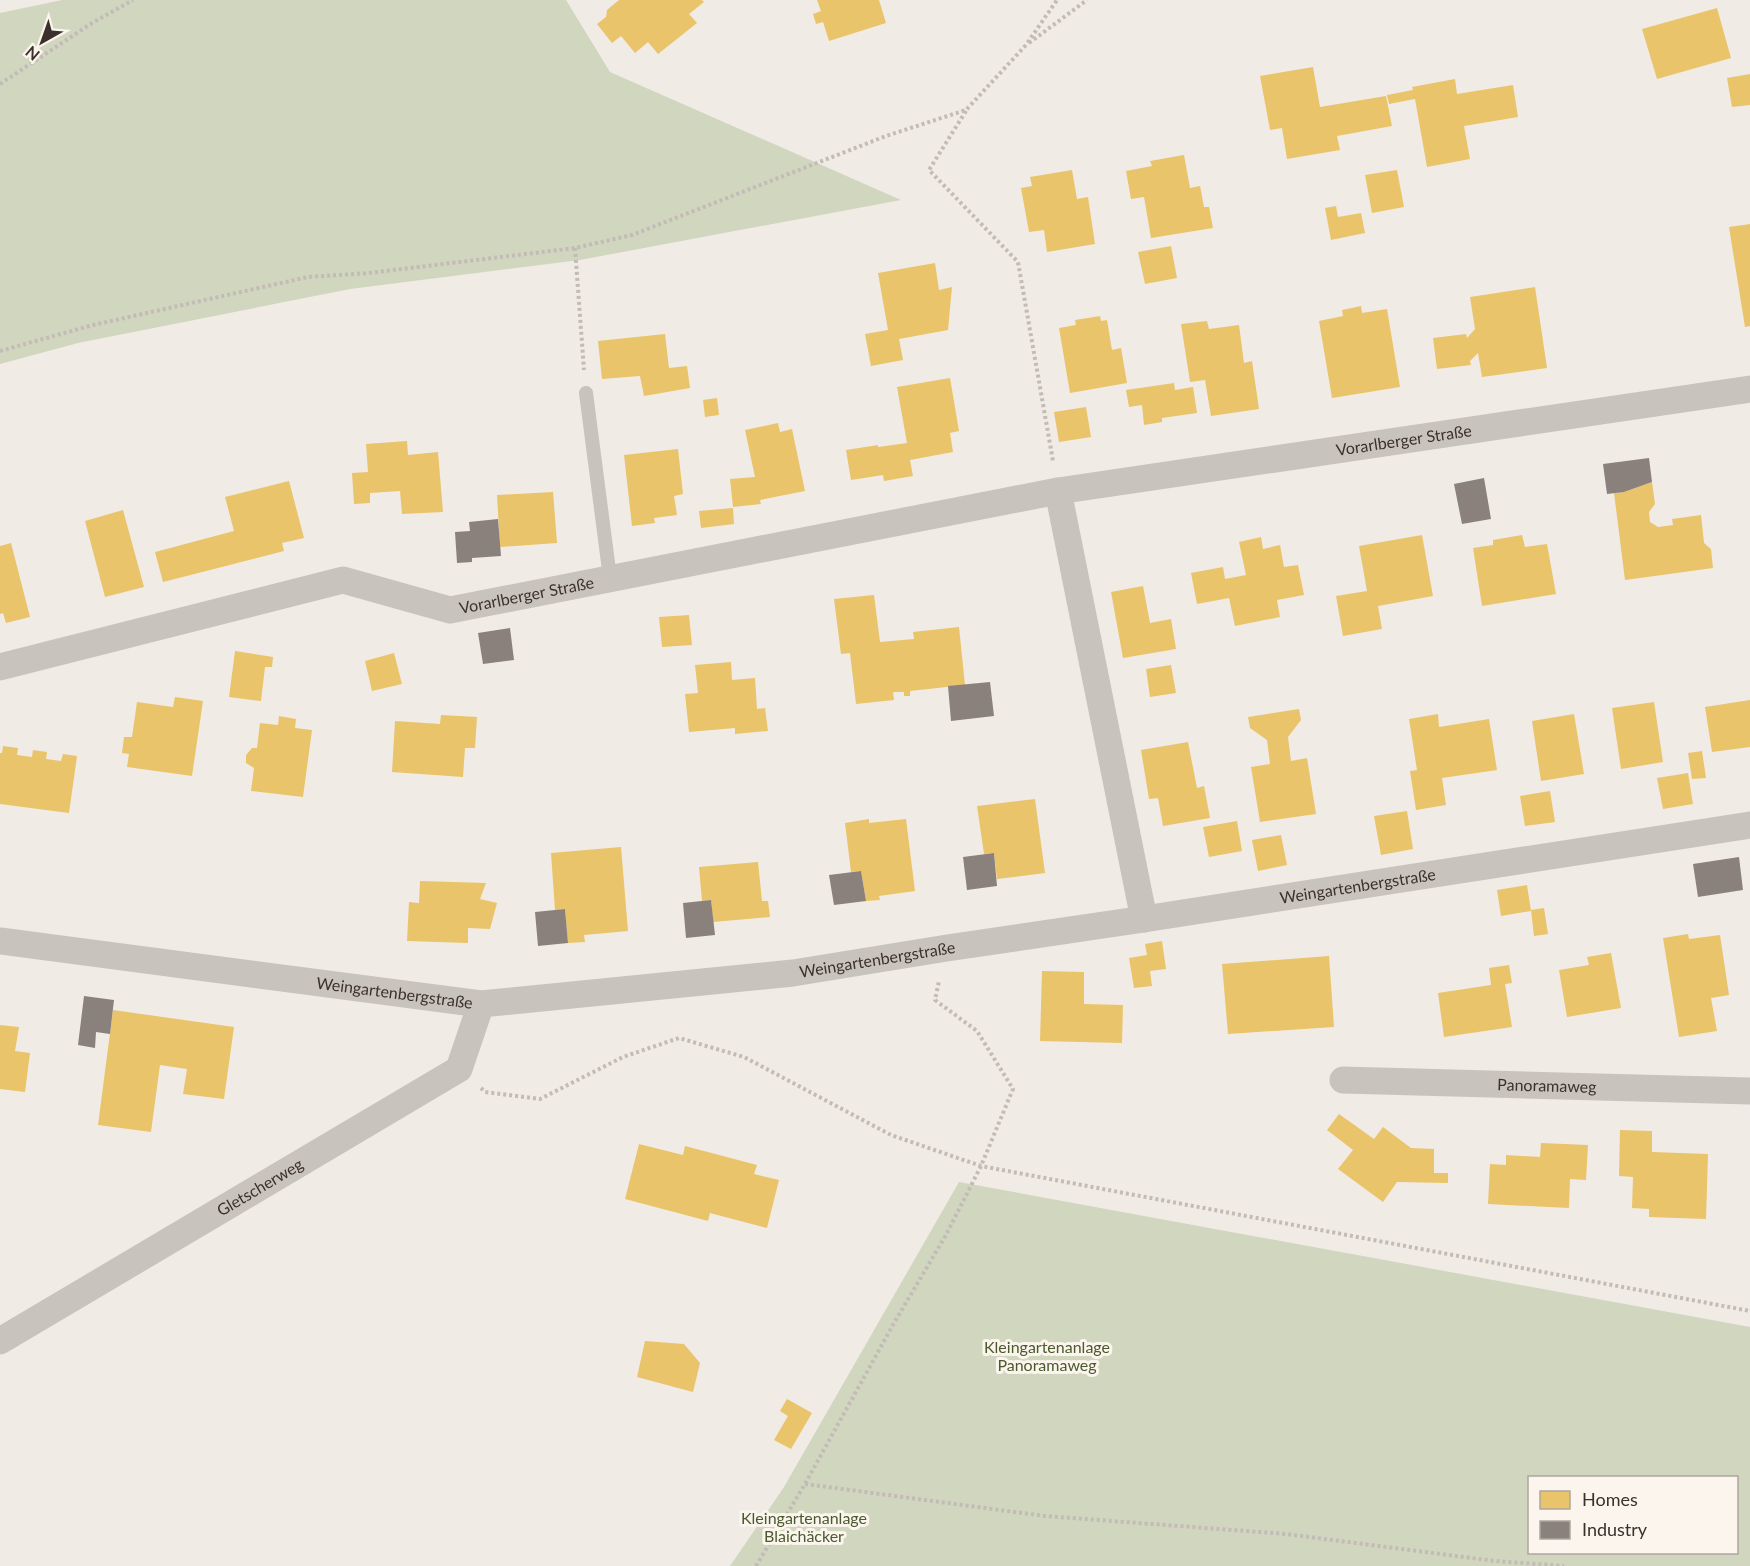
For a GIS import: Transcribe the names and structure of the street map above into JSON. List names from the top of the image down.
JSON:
{
  "streets": {
    "street": [
      "Vorarlberger Straße",
      "Weingartenbergstraße",
      "Panoramaweg",
      "Gletscherweg"
    ]
  },
  "parks": ["Kleingartenanlage Panoramaweg", "Kleingartenanlage Blaichäcker"],
  "legend": ["Homes", "Industry"],
  "north": "bottom left"
}
